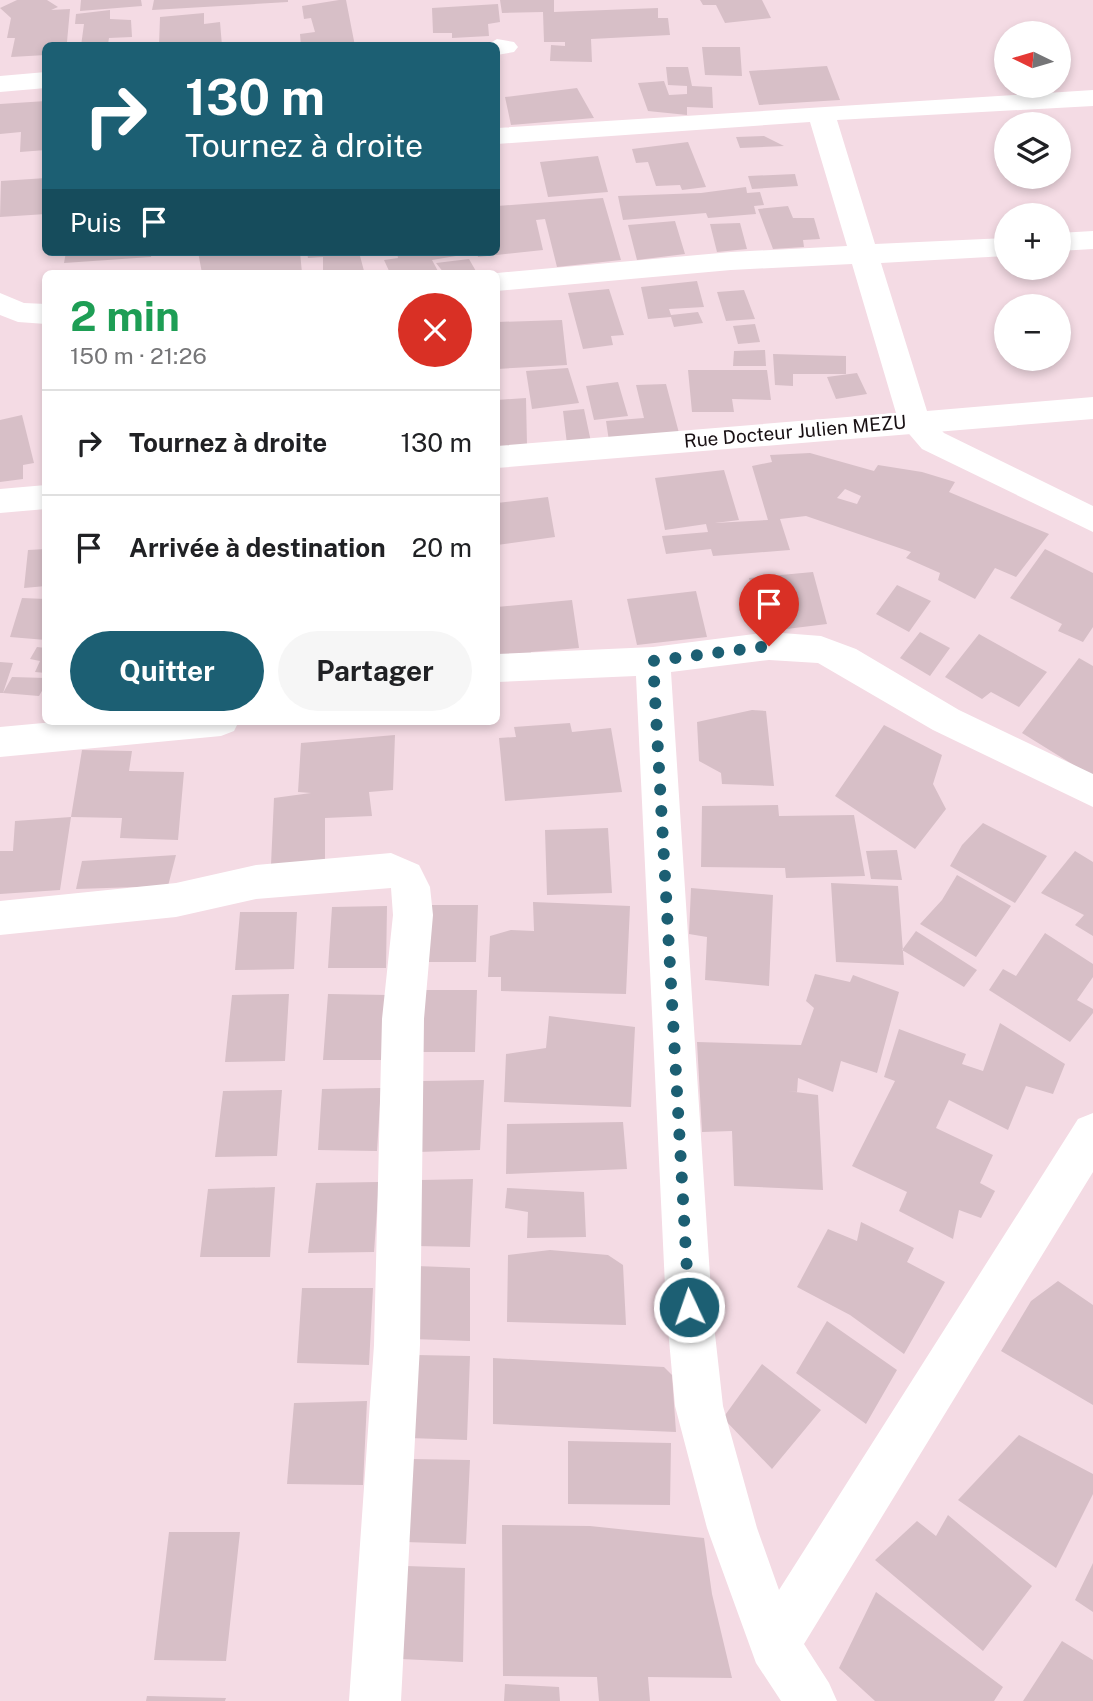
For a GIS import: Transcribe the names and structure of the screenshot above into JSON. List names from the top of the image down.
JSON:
{
  "streets": {
    "street": ["Rue Docteur Julien MEZU"]
  },
  "north": "left",
  "page": {
    "map_buttons": ["+", "−"],
    "turn": ["130 m", "Tournez à droite"],
    "then": "Puis",
    "heading": ["2 min", "150 m · 21:26"],
    "list": [
      {
        "name": "Tournez à droite",
        "value": "130 m"
      },
      {
        "name": "Arrivée à destination",
        "value": "20 m"
      }
    ],
    "buttons": ["Quitter", "Partager"]
  }
}
